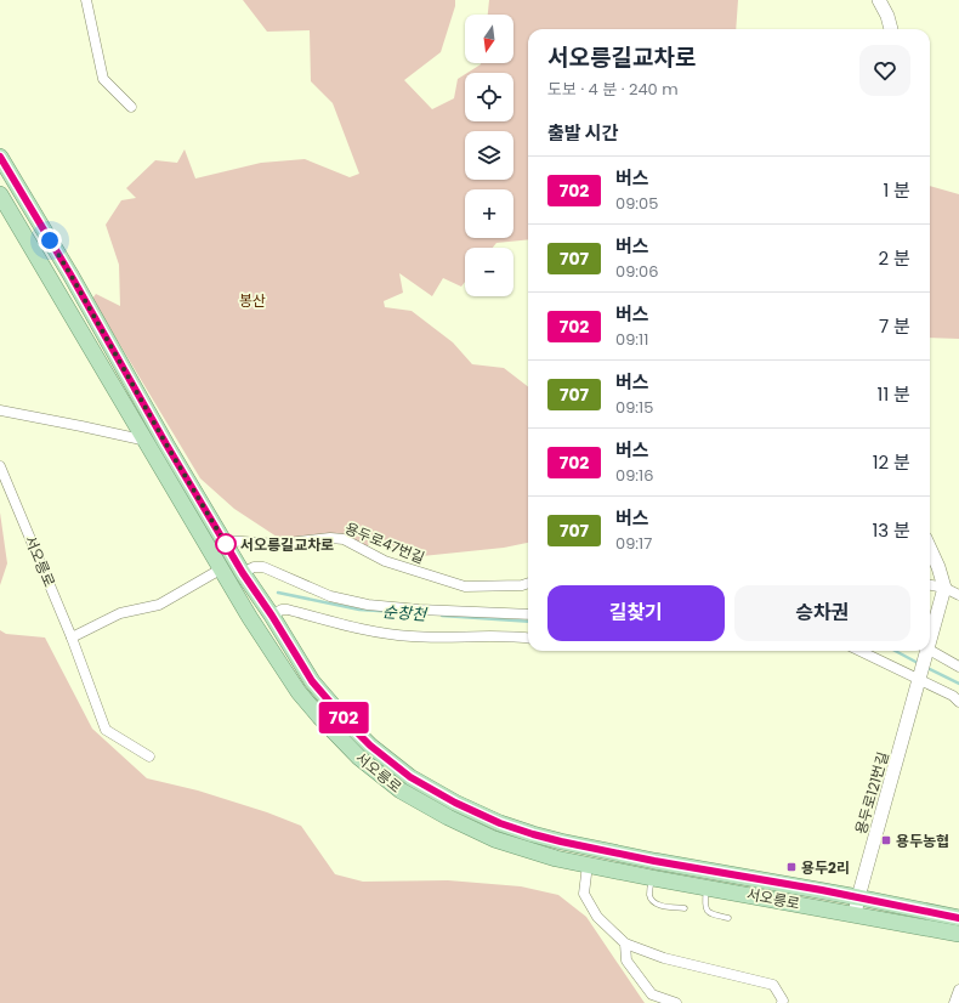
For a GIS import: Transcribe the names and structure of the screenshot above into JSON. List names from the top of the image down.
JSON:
{
  "streets": {
    "main road": ["서오릉로", "용두로121번길"],
    "street": ["용두로47번길"]
  },
  "crossings": [
    ["용두로47번길", "서오릉로"],
    ["서오릉로", "용두로121번길"]
  ],
  "water": ["순창천"],
  "parks": ["봉산"],
  "places": {
    "other": ["서오릉길교차로"],
    "transit": ["용두농협", "용두2리"]
  },
  "lines": ["bus line 702"],
  "north": "bottom",
  "page": {
    "on_map": "702",
    "map_buttons": ["+", "−"],
    "heading": [
      ["서오릉길교차로", "도보 · 4 분 · 240 m"],
      "출발 시간"
    ],
    "list": [
      {
        "mark": "702",
        "name": "버스",
        "note": "09:05",
        "value": "1 분"
      },
      {
        "mark": "707",
        "name": "버스",
        "note": "09:06",
        "value": "2 분"
      },
      {
        "mark": "702",
        "name": "버스",
        "note": "09:11",
        "value": "7 분"
      },
      {
        "mark": "707",
        "name": "버스",
        "note": "09:15",
        "value": "11 분"
      },
      {
        "mark": "702",
        "name": "버스",
        "note": "09:16",
        "value": "12 분"
      },
      {
        "mark": "707",
        "name": "버스",
        "note": "09:17",
        "value": "13 분"
      }
    ],
    "buttons": ["길찾기", "승차권"]
  }
}
